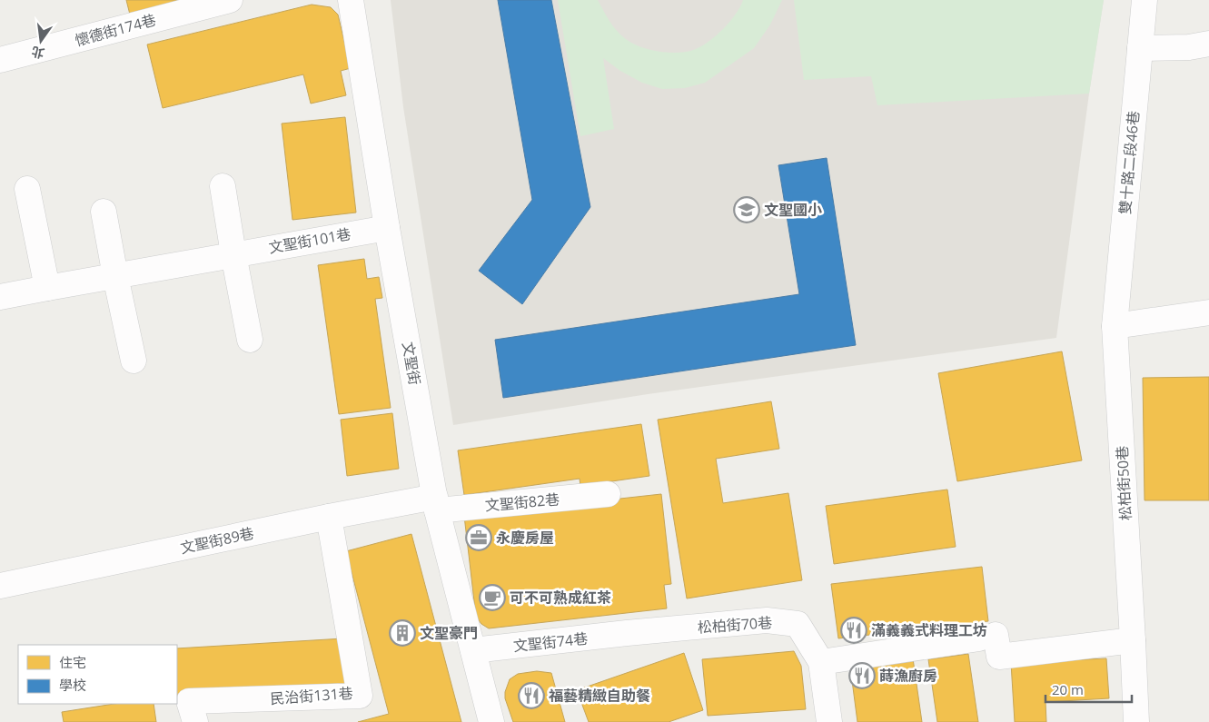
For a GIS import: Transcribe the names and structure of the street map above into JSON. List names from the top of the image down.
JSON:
{
  "streets": {
    "street": [
      "懷德街174巷",
      "雙十路二段46巷",
      "文聖街101巷",
      "文聖街",
      "松柏街50巷",
      "文聖街82巷",
      "文聖街89巷",
      "松柏街70巷",
      "文聖街74巷",
      "民治街131巷"
    ]
  },
  "crossings": [
    ["雙十路二段46巷", "松柏街50巷"],
    ["文聖街101巷", "文聖街"],
    ["文聖街", "文聖街82巷"],
    ["文聖街", "文聖街89巷"],
    ["文聖街", "文聖街74巷"],
    ["文聖街82巷", "文聖街89巷"],
    ["文聖街89巷", "民治街131巷"],
    ["松柏街70巷", "文聖街74巷"]
  ],
  "places": {
    "school or university": ["文聖國小"],
    "office": ["永慶房屋"],
    "cafe": ["可不可熟成紅茶"],
    "restaurant": ["滿義義式料理工坊", "蒔漁廚房", "福藝精緻自助餐"],
    "building": ["文聖豪門"]
  },
  "legend": ["住宅", "學校"],
  "scale_bar": "20 m",
  "north": "bottom"
}
